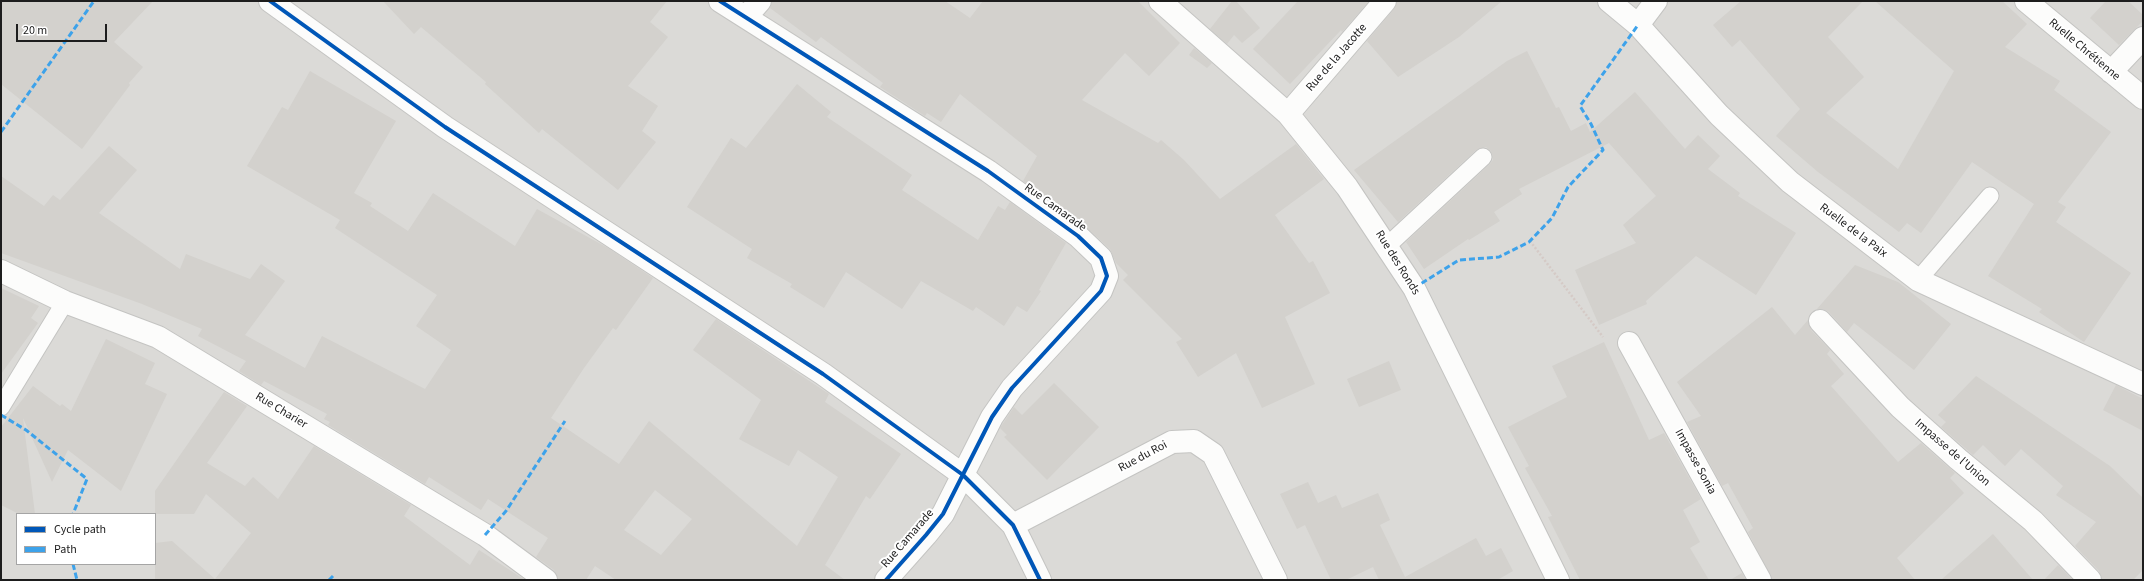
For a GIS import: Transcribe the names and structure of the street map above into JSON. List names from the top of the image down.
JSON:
{
  "streets": {
    "street": [
      "Ruelle Chrétienne",
      "Rue de la Jacotte",
      "Rue Camarade",
      "Ruelle de la Paix",
      "Rue des Ronds",
      "Rue Charier",
      "Impasse de l'Union",
      "Rue du Roi",
      "Impasse Sonia"
    ]
  },
  "crossings": [
    ["Rue de la Jacotte", "Rue des Ronds"]
  ],
  "legend": ["Cycle path", "Path"],
  "scale_bar": "20 m"
}
